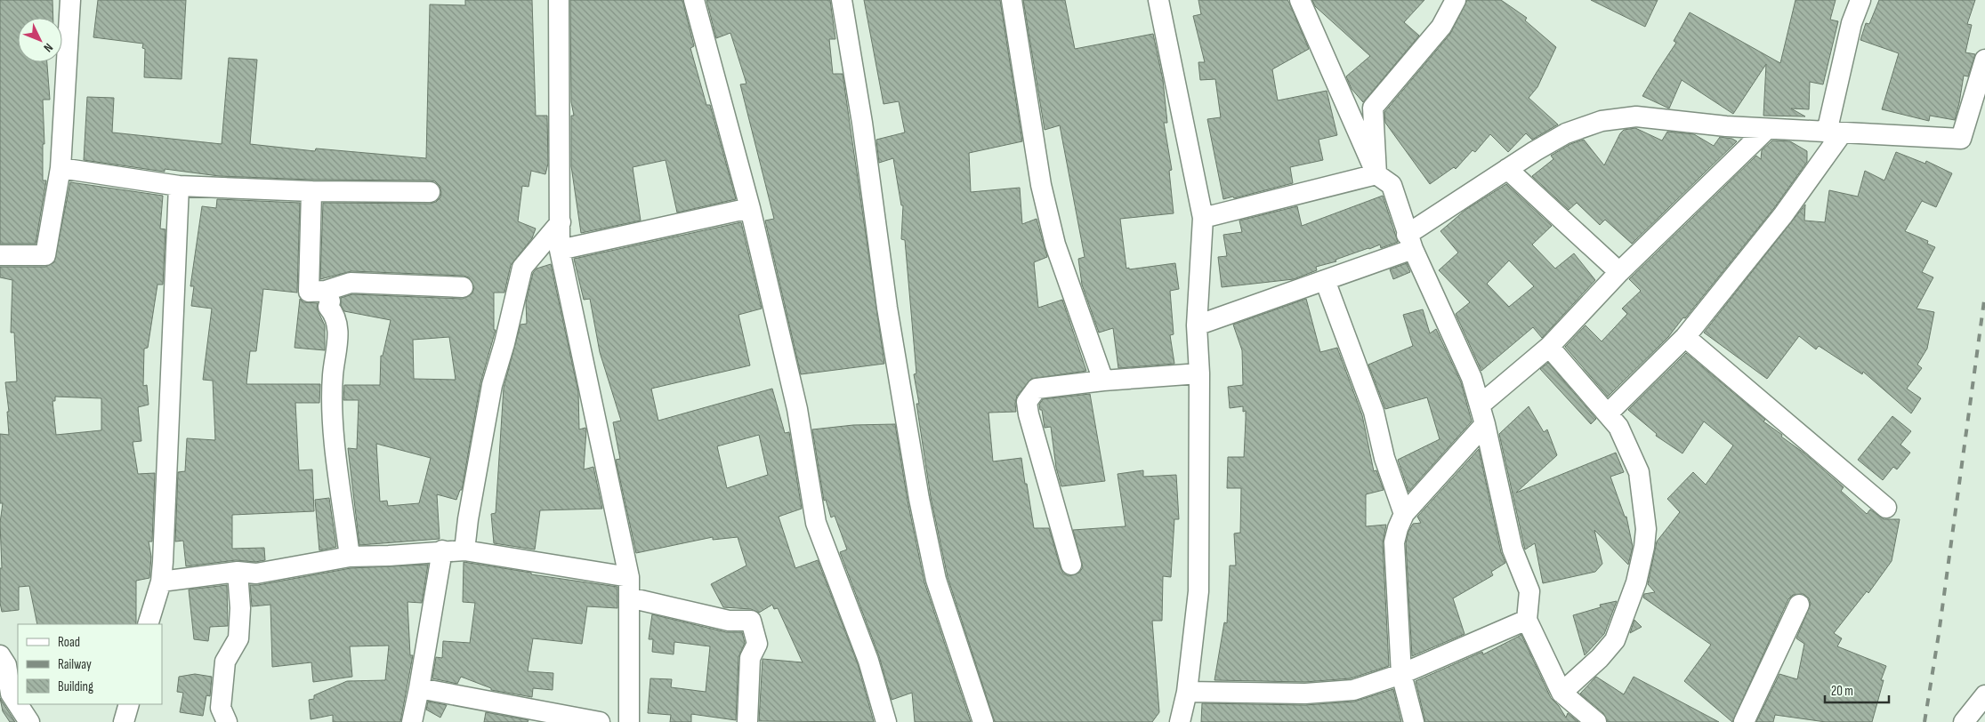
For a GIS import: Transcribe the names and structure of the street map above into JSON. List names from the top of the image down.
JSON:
{
  "legend": ["Road", "Railway", "Building"],
  "scale_bar": "20 m",
  "north": "bottom right"
}
